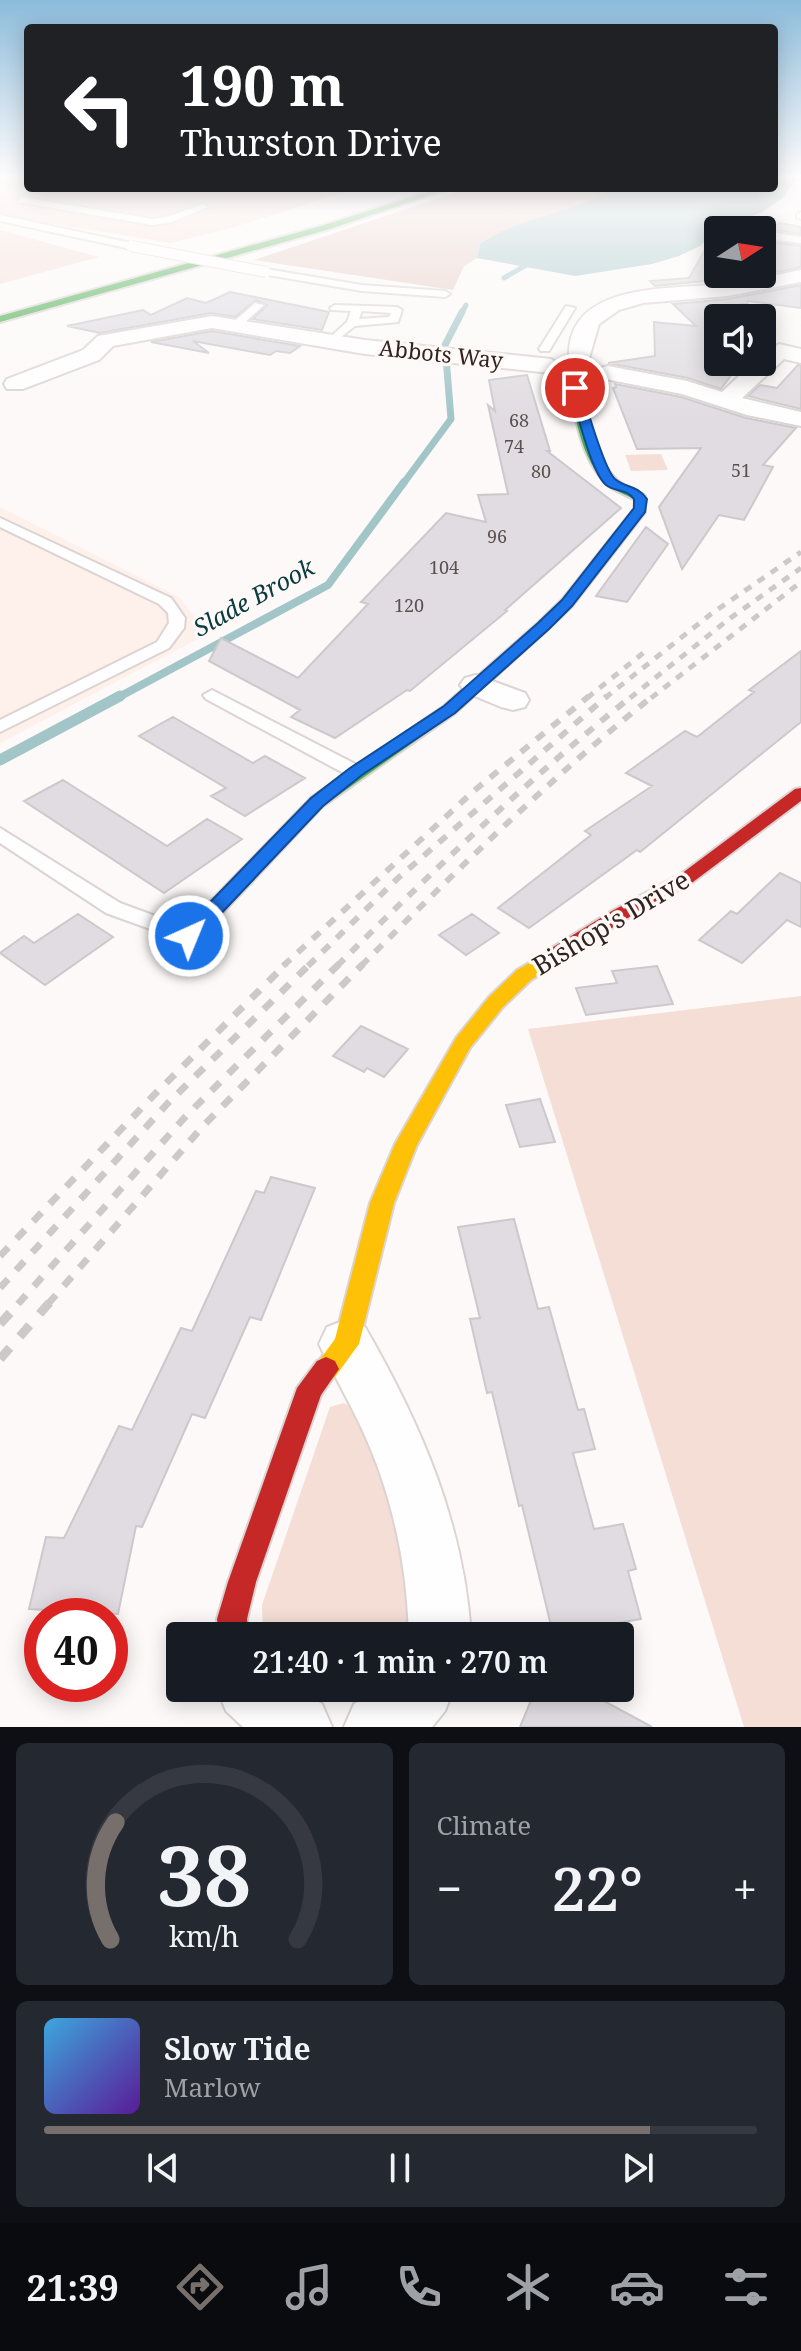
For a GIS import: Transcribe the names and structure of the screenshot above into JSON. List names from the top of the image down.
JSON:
{
  "streets": {
    "main road": ["Bishop's Drive"],
    "street": ["Abbots Way"]
  },
  "water": ["Slade Brook"],
  "house_numbers": [
    "68",
    "74",
    "51",
    "80",
    "96",
    "104",
    "120"
  ],
  "north": "right",
  "page": {
    "turn": ["190 m", "Thurston Drive"],
    "limit": "40",
    "trip": "21:40 · 1 min · 270 m",
    "tile": "Climate",
    "heat": ["−", "22°", "+"],
    "song": ["Slow Tide", "Marlow"],
    "tabs": "21:39",
    "gauge": ["38", "km/h"]
  }
}
